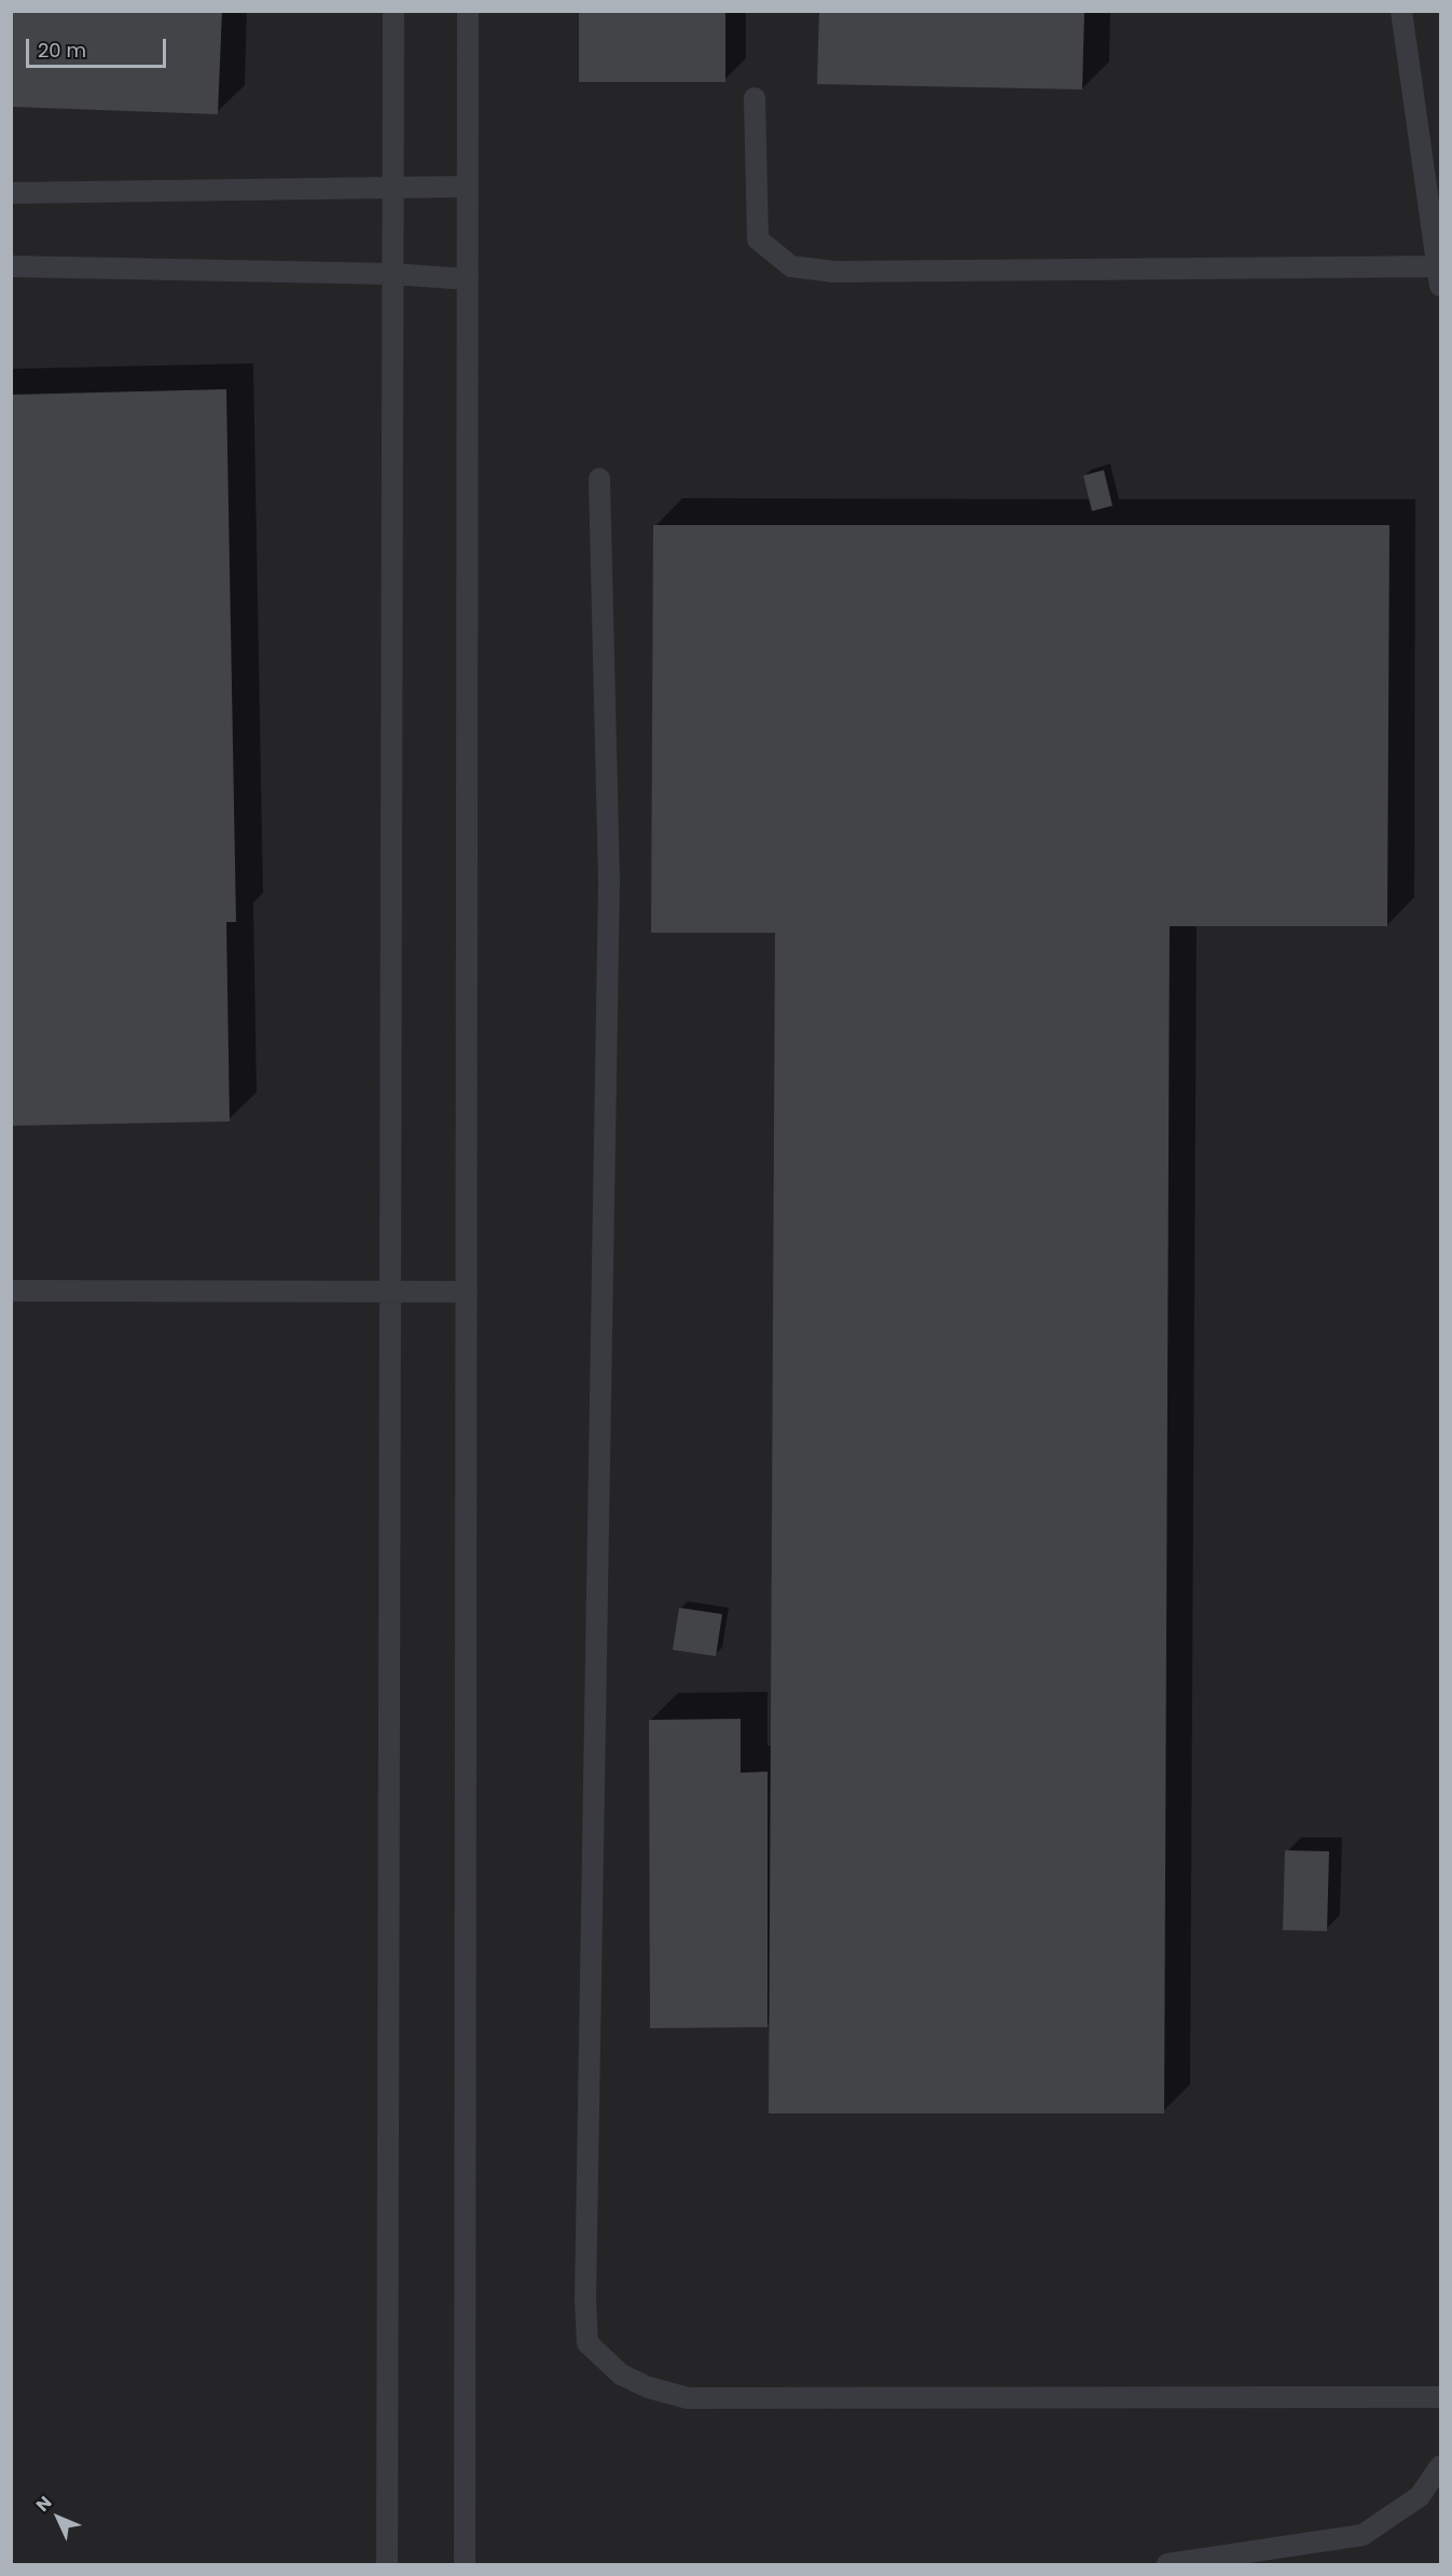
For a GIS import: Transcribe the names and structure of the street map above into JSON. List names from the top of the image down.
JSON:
{
  "scale_bar": "20 m",
  "north": "top left"
}
